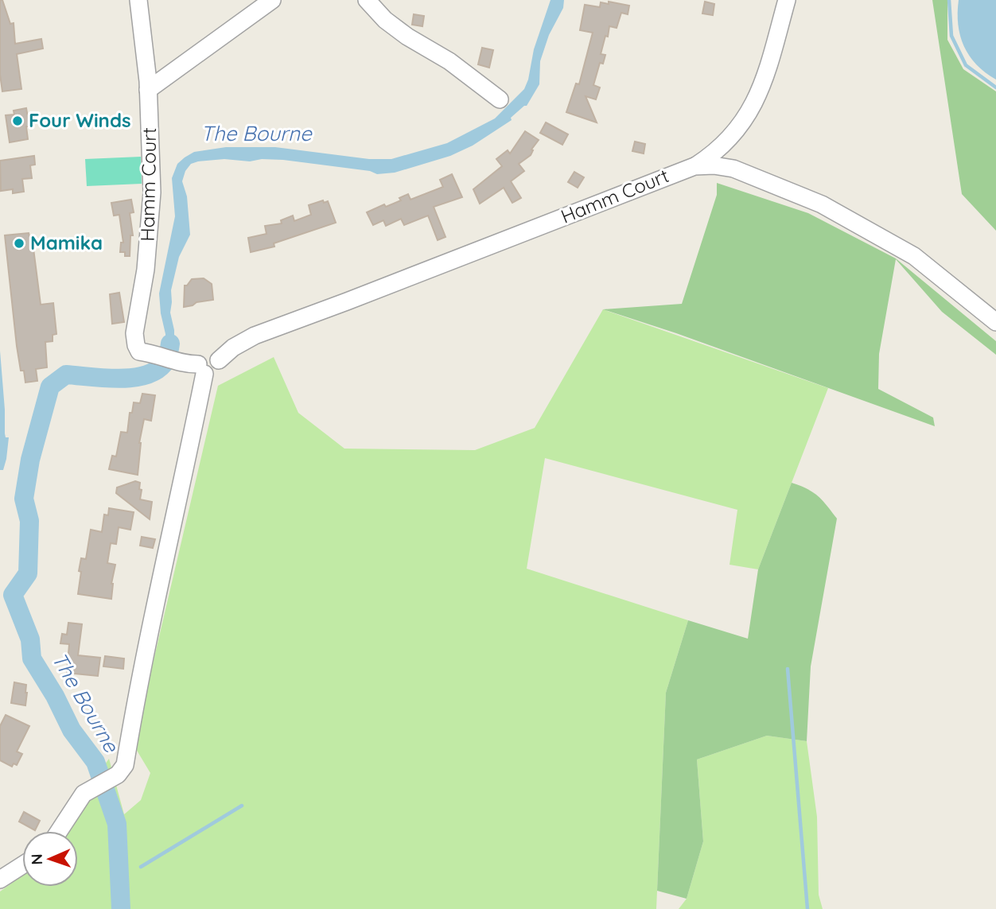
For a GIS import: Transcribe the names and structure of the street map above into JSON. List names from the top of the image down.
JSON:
{
  "streets": {
    "street": ["Hamm Court"]
  },
  "water": ["The Bourne"],
  "places": ["Four Winds", "Mamika"],
  "north": "left"
}
